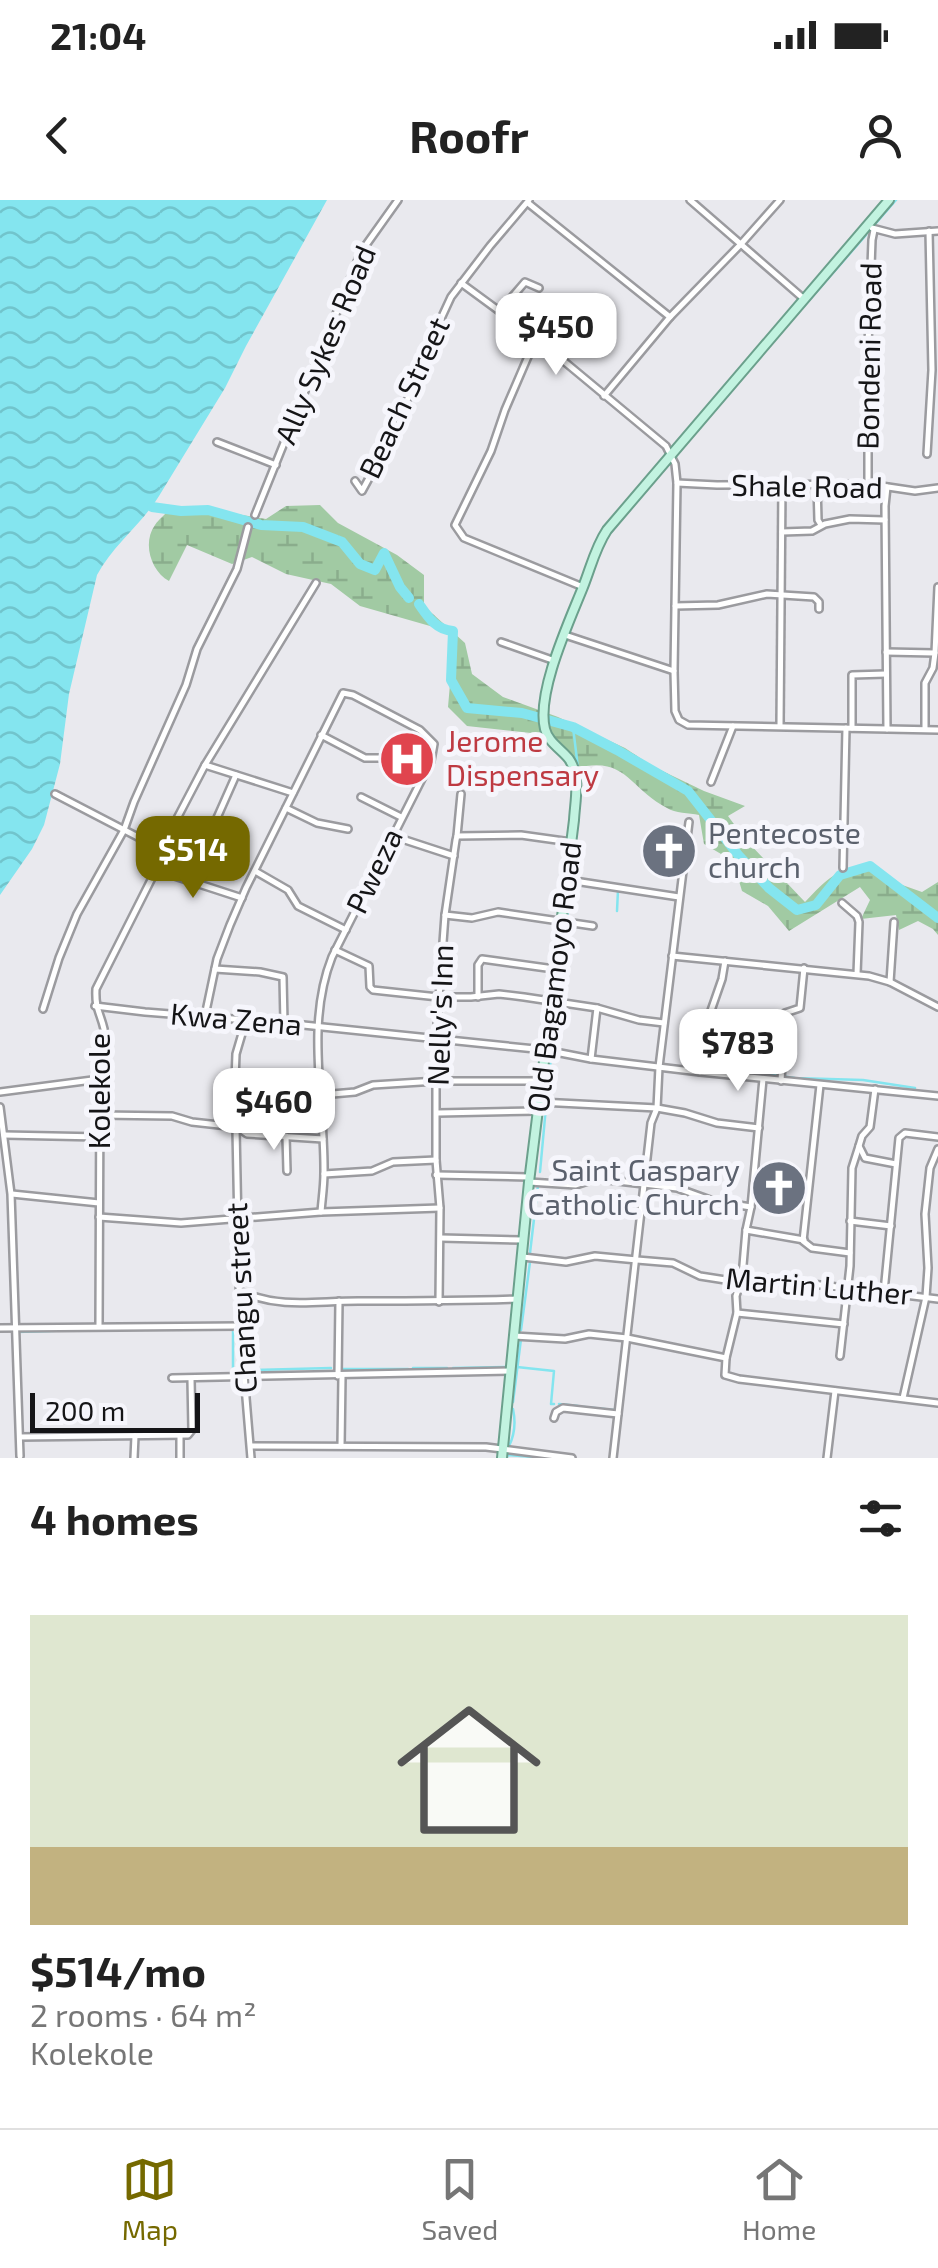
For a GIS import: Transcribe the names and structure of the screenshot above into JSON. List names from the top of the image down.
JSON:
{
  "streets": {
    "main road": ["Old Bagamoyo Road"],
    "street": [
      "Ally Sykes Road",
      "Bondeni Road",
      "Beach Street",
      "Shale Road",
      "Pweza",
      "Nelly's Inn",
      "Kwa Zena",
      "Kolekole",
      "Martin Luther",
      "Changu street"
    ]
  },
  "crossings": [
    ["Bondeni Road", "Shale Road"],
    ["Bondeni Road", "Old Bagamoyo Road"],
    ["Pweza", "Kwa Zena"],
    ["Old Bagamoyo Road", "Martin Luther"],
    ["Nelly's Inn", "Kwa Zena"],
    ["Kwa Zena", "Kolekole"],
    ["Kwa Zena", "Changu street"]
  ],
  "places": {
    "hospital": ["Jerome Dispensary"],
    "church": ["Pentecoste church", "Saint Gaspary Catholic Church"]
  },
  "scale_bar": "200 m",
  "page": {
    "status": "21:04",
    "header": "Roofr",
    "price": [
      "$450",
      "$514",
      "$783",
      "$460"
    ],
    "scale": "200 m",
    "heading": "4 homes",
    "list": [
      {
        "name": "$514/mo",
        "note": "2 rooms · 64 m² · Kolekole"
      }
    ],
    "tabs": ["Map", "Saved", "Home"]
  }
}
